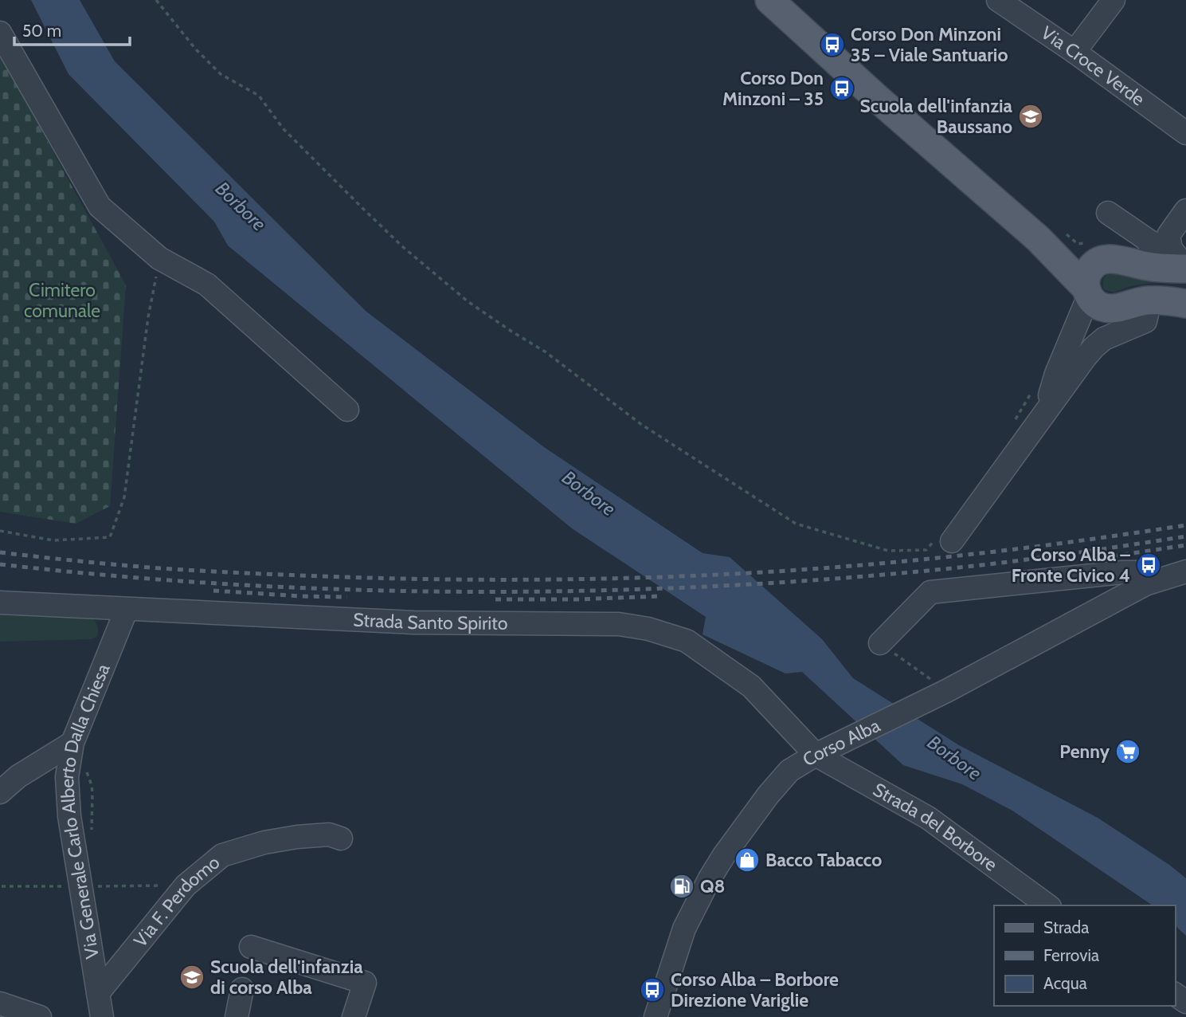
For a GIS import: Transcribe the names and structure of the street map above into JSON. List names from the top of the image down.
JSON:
{
  "streets": {
    "street": [
      "Via Croce Verde",
      "Strada Santo Spirito",
      "Corso Alba",
      "Via Generale Carlo Alberto Dalla Chiesa",
      "Strada del Borbore",
      "Via F. Perdomo"
    ]
  },
  "crossings": [
    ["Strada Santo Spirito", "Corso Alba"],
    ["Strada Santo Spirito", "Via Generale Carlo Alberto Dalla Chiesa"],
    ["Strada Santo Spirito", "Strada del Borbore"],
    ["Corso Alba", "Strada del Borbore"],
    ["Via Generale Carlo Alberto Dalla Chiesa", "Via F. Perdomo"]
  ],
  "water": ["Borbore"],
  "parks": ["Cimitero comunale"],
  "places": {
    "bus stop": [
      "Corso Don Minzoni 35 – Viale Santuario",
      "Corso Don Minzoni – 35",
      "Corso Alba – Fronte Civico 4",
      "Corso Alba – Borbore Direzione Variglie"
    ],
    "school or university": ["Scuola dell'infanzia Baussano", "Scuola dell'infanzia di corso Alba"],
    "supermarket": ["Penny"],
    "shop": ["Bacco Tabacco"],
    "fuel station": ["Q8"]
  },
  "legend": ["Strada", "Ferrovia", "Acqua"],
  "scale_bar": "50 m"
}
